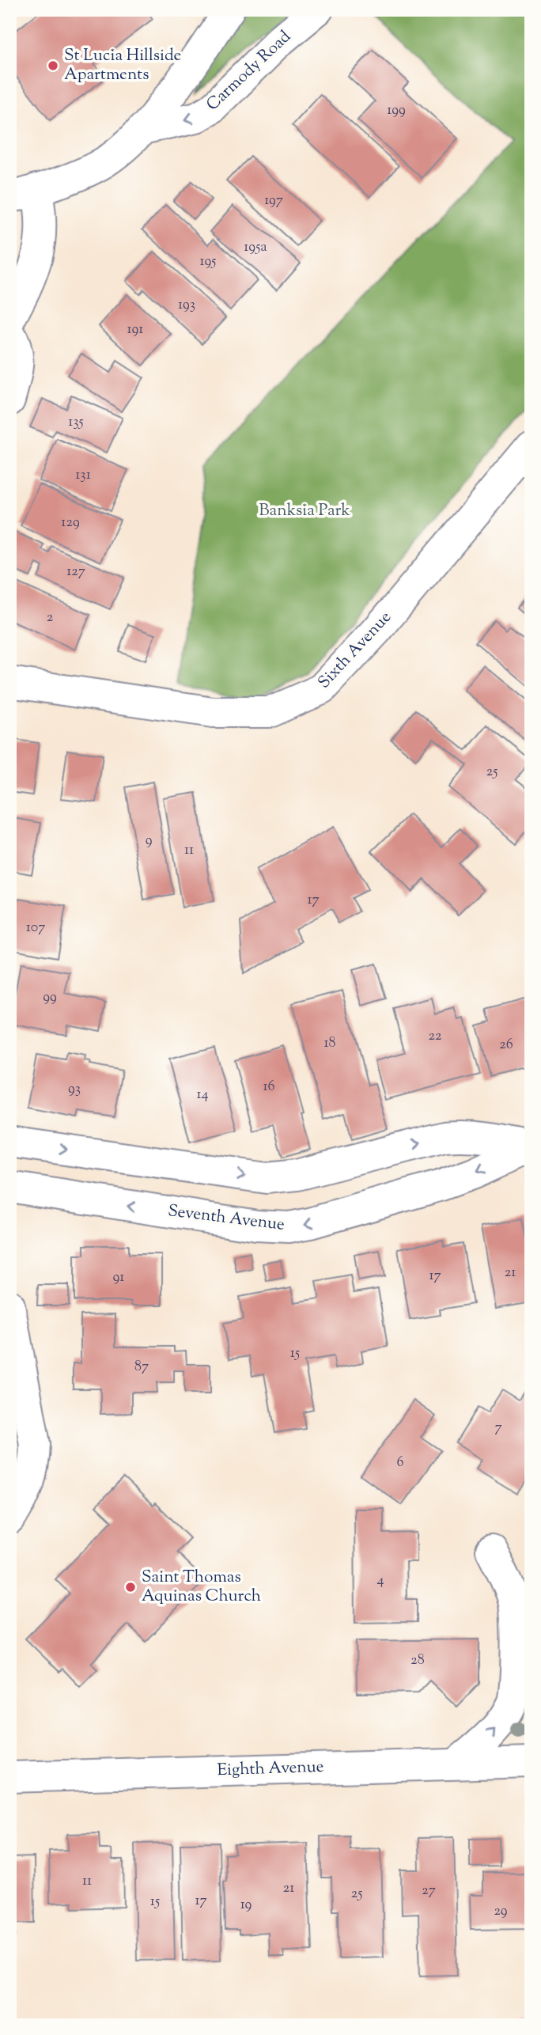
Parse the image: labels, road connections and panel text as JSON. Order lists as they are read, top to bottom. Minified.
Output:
{"streets":{"street":["Carmody Road","Sixth Avenue","Seventh Avenue","Eighth Avenue"]},"parks":["Banksia Park"],"places":["St Lucia Hillside Apartments","Saint Thomas Aquinas Church"],"house_numbers":["199","197","195a","195","193","191","135","131","129","127","2","25","9","11","17","107","99","22","18","26","16","93","14","21","17","91","15","87","7","6","4","28","11","21","27","25","17","15","19","29"]}
